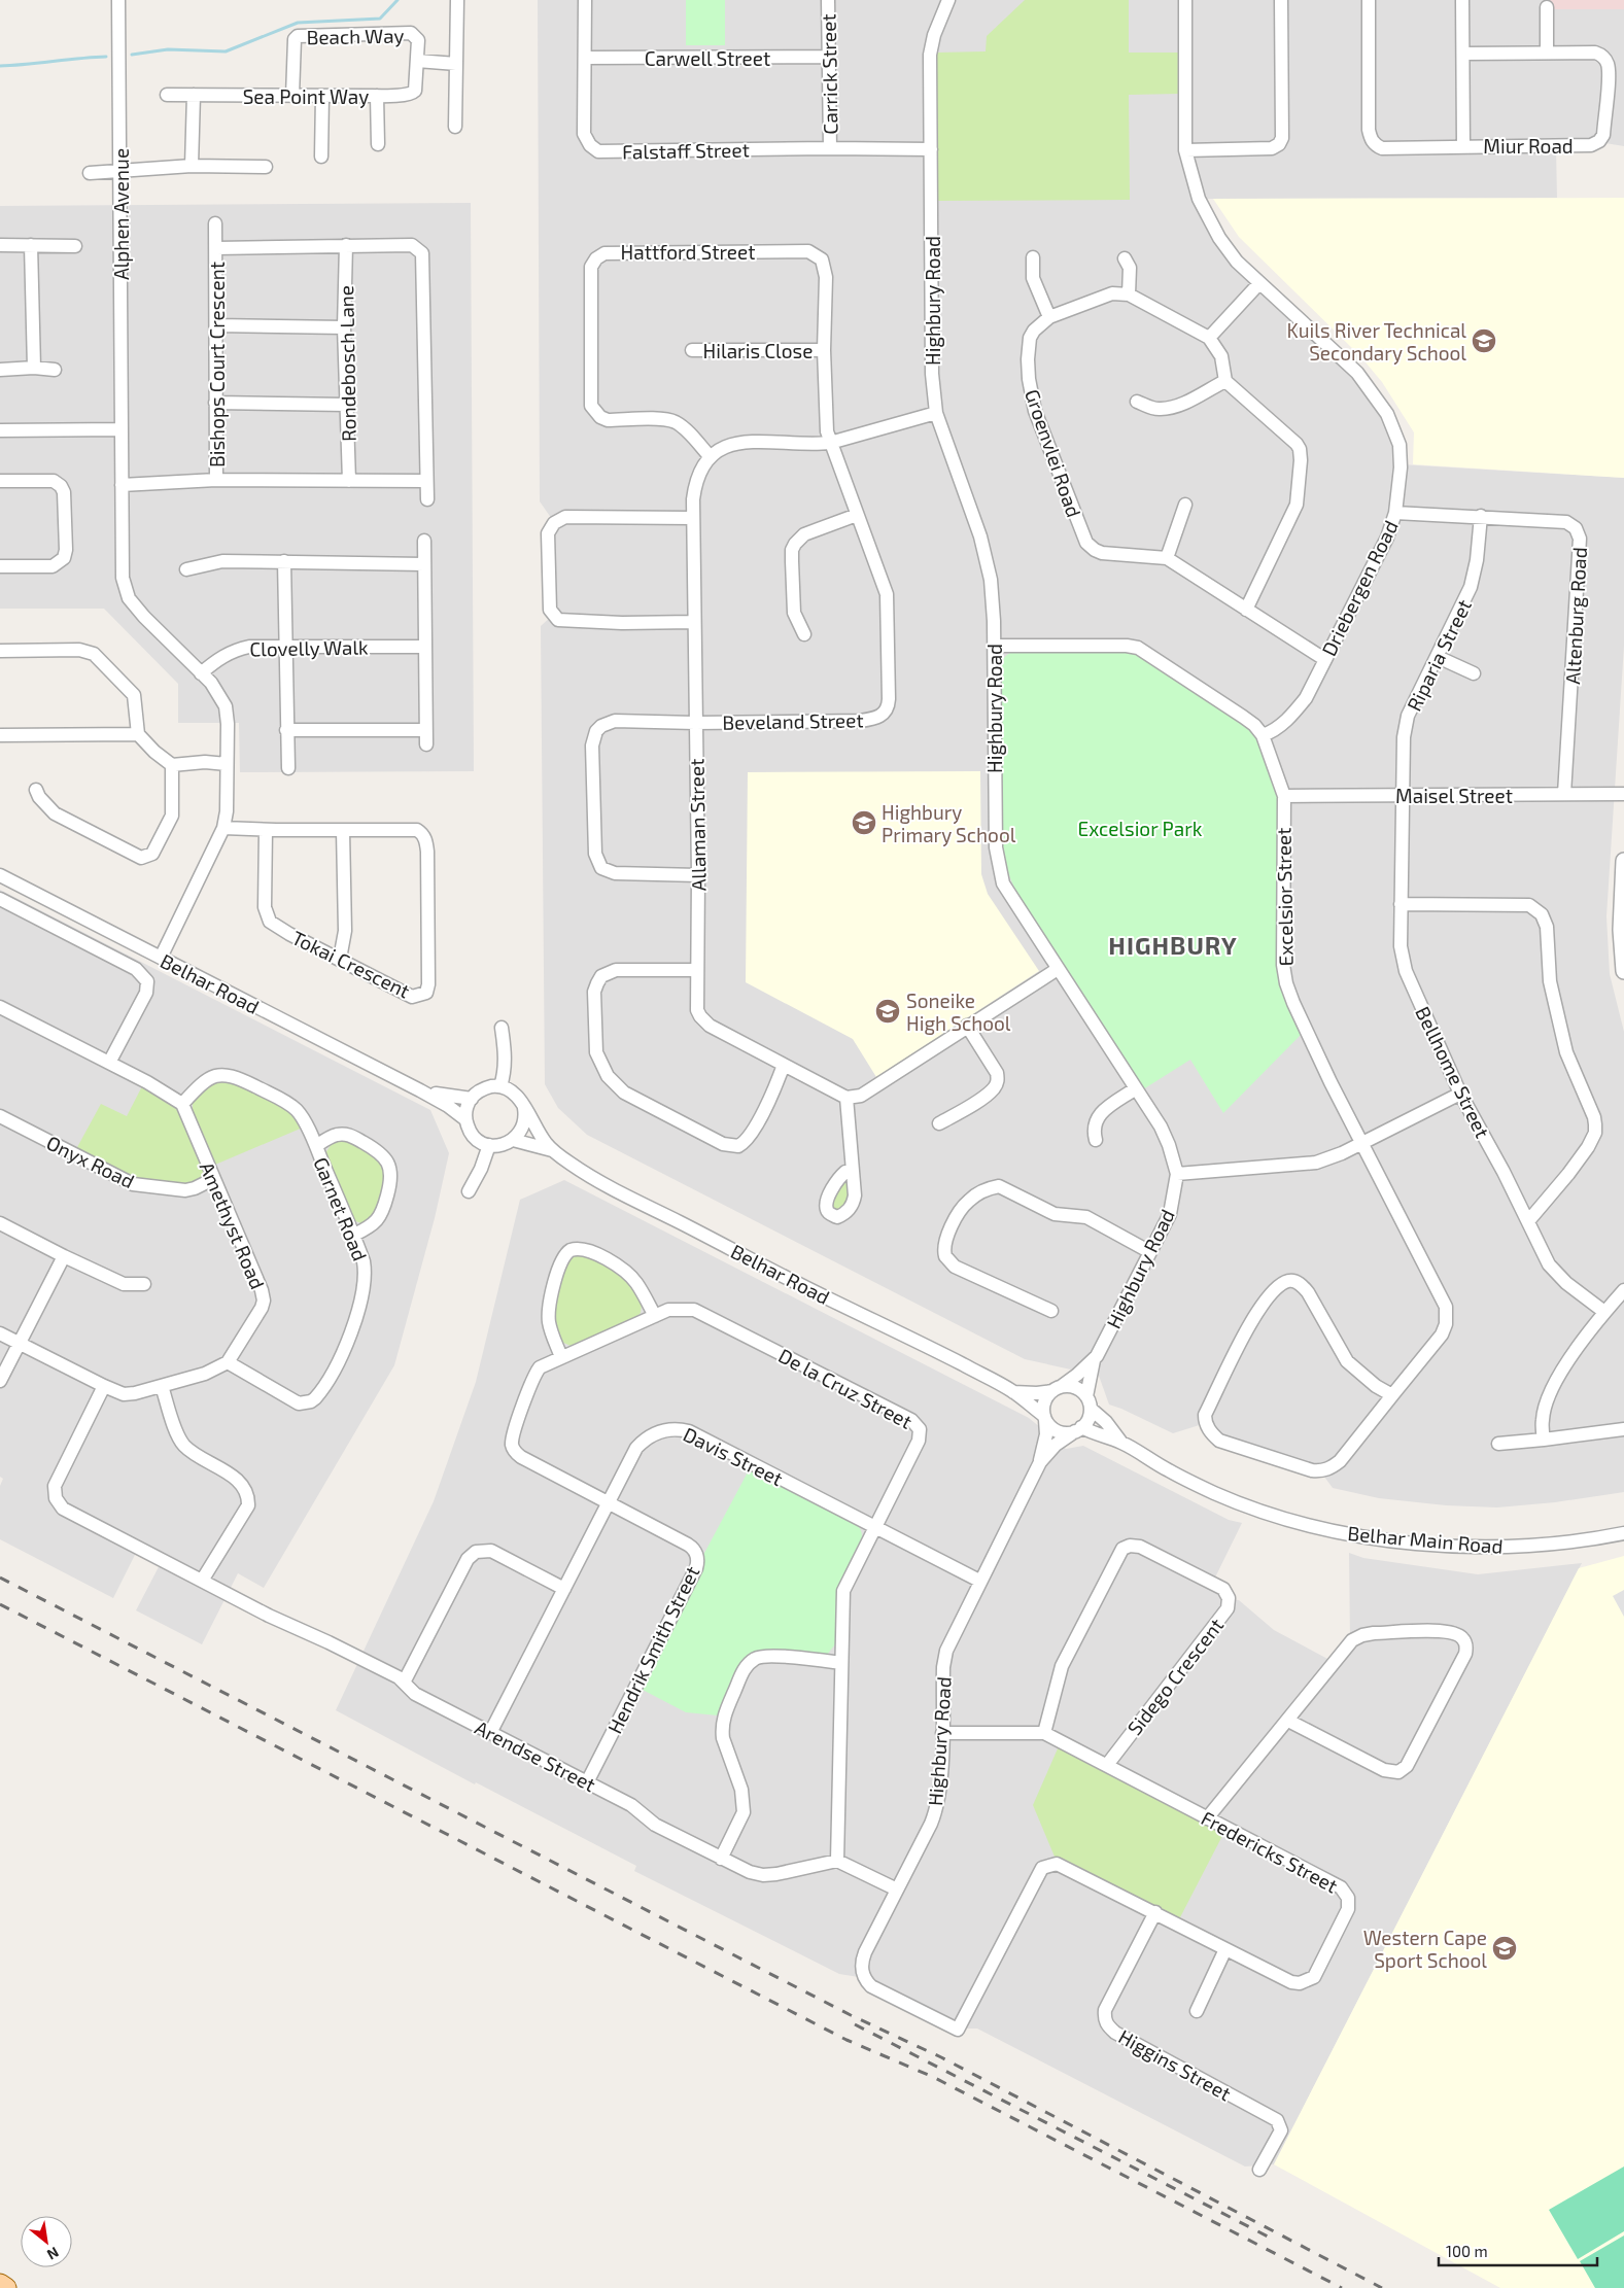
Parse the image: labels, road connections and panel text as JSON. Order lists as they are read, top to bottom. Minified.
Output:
{"streets":{"street":["Beach Way","Carwell Street","Carrick Street","Sea Point Way","Miur Road","Falstaff Street","Alphen Avenue","Hattford Street","Highbury Road","Hilaris Close","Rondebosch Lane","Bishops Court Crescent","Groenvlei Road","Driebergen Road","Altenburg Road","Clovelly Walk","Riparia Street","Beveland Street","Maisel Street","Allaman Street","Excelsior Street","Tokai Crescent","Belhar Road","Bellhome Street","Onyx Road","Garnet Road","Amethyst Road","De la Cruz Street","Davis Street","Belhar Main Road","Hendrik Smith Street","Sidego Crescent","Arendse Street","Fredericks Street","Higgins Street"]},"crossings":[["Beach Way","Sea Point Way"],["Carwell Street","Carrick Street"],["Carwell Street","Falstaff Street"],["Carrick Street","Falstaff Street"],["Falstaff Street","Highbury Road"],["Alphen Avenue","Bishops Court Crescent"],["Alphen Avenue","Clovelly Walk"],["Alphen Avenue","Tokai Crescent"],["Hattford Street","Hilaris Close"],["Hattford Street","Beveland Street"],["Hattford Street","Allaman Street"],["Highbury Road","Excelsior Street"],["Highbury Road","Belhar Road"],["Highbury Road","Davis Street"],["Highbury Road","Fredericks Street"],["Highbury Road","Higgins Street"],["Rondebosch Lane","Bishops Court Crescent"],["Groenvlei Road","Driebergen Road"],["Driebergen Road","Altenburg Road"],["Driebergen Road","Excelsior Street"],["Altenburg Road","Riparia Street"],["Altenburg Road","Maisel Street"],["Riparia Street","Maisel Street"],["Riparia Street","Bellhome Street"],["Beveland Street","Allaman Street"],["Maisel Street","Excelsior Street"],["Maisel Street","Bellhome Street"],["Onyx Road","Amethyst Road"],["Garnet Road","Amethyst Road"],["De la Cruz Street","Davis Street"],["De la Cruz Street","Hendrik Smith Street"],["De la Cruz Street","Arendse Street"],["Davis Street","Hendrik Smith Street"],["Davis Street","Arendse Street"],["Hendrik Smith Street","Arendse Street"],["Sidego Crescent","Fredericks Street"],["Fredericks Street","Higgins Street"]],"districts":["HIGHBURY"],"parks":["Excelsior Park"],"places":{"school or university":["Kuils River Technical Secondary School","Highbury Primary School","Soneike High School","Western Cape Sport School"]},"scale_bar":"100 m","north":"bottom right"}
